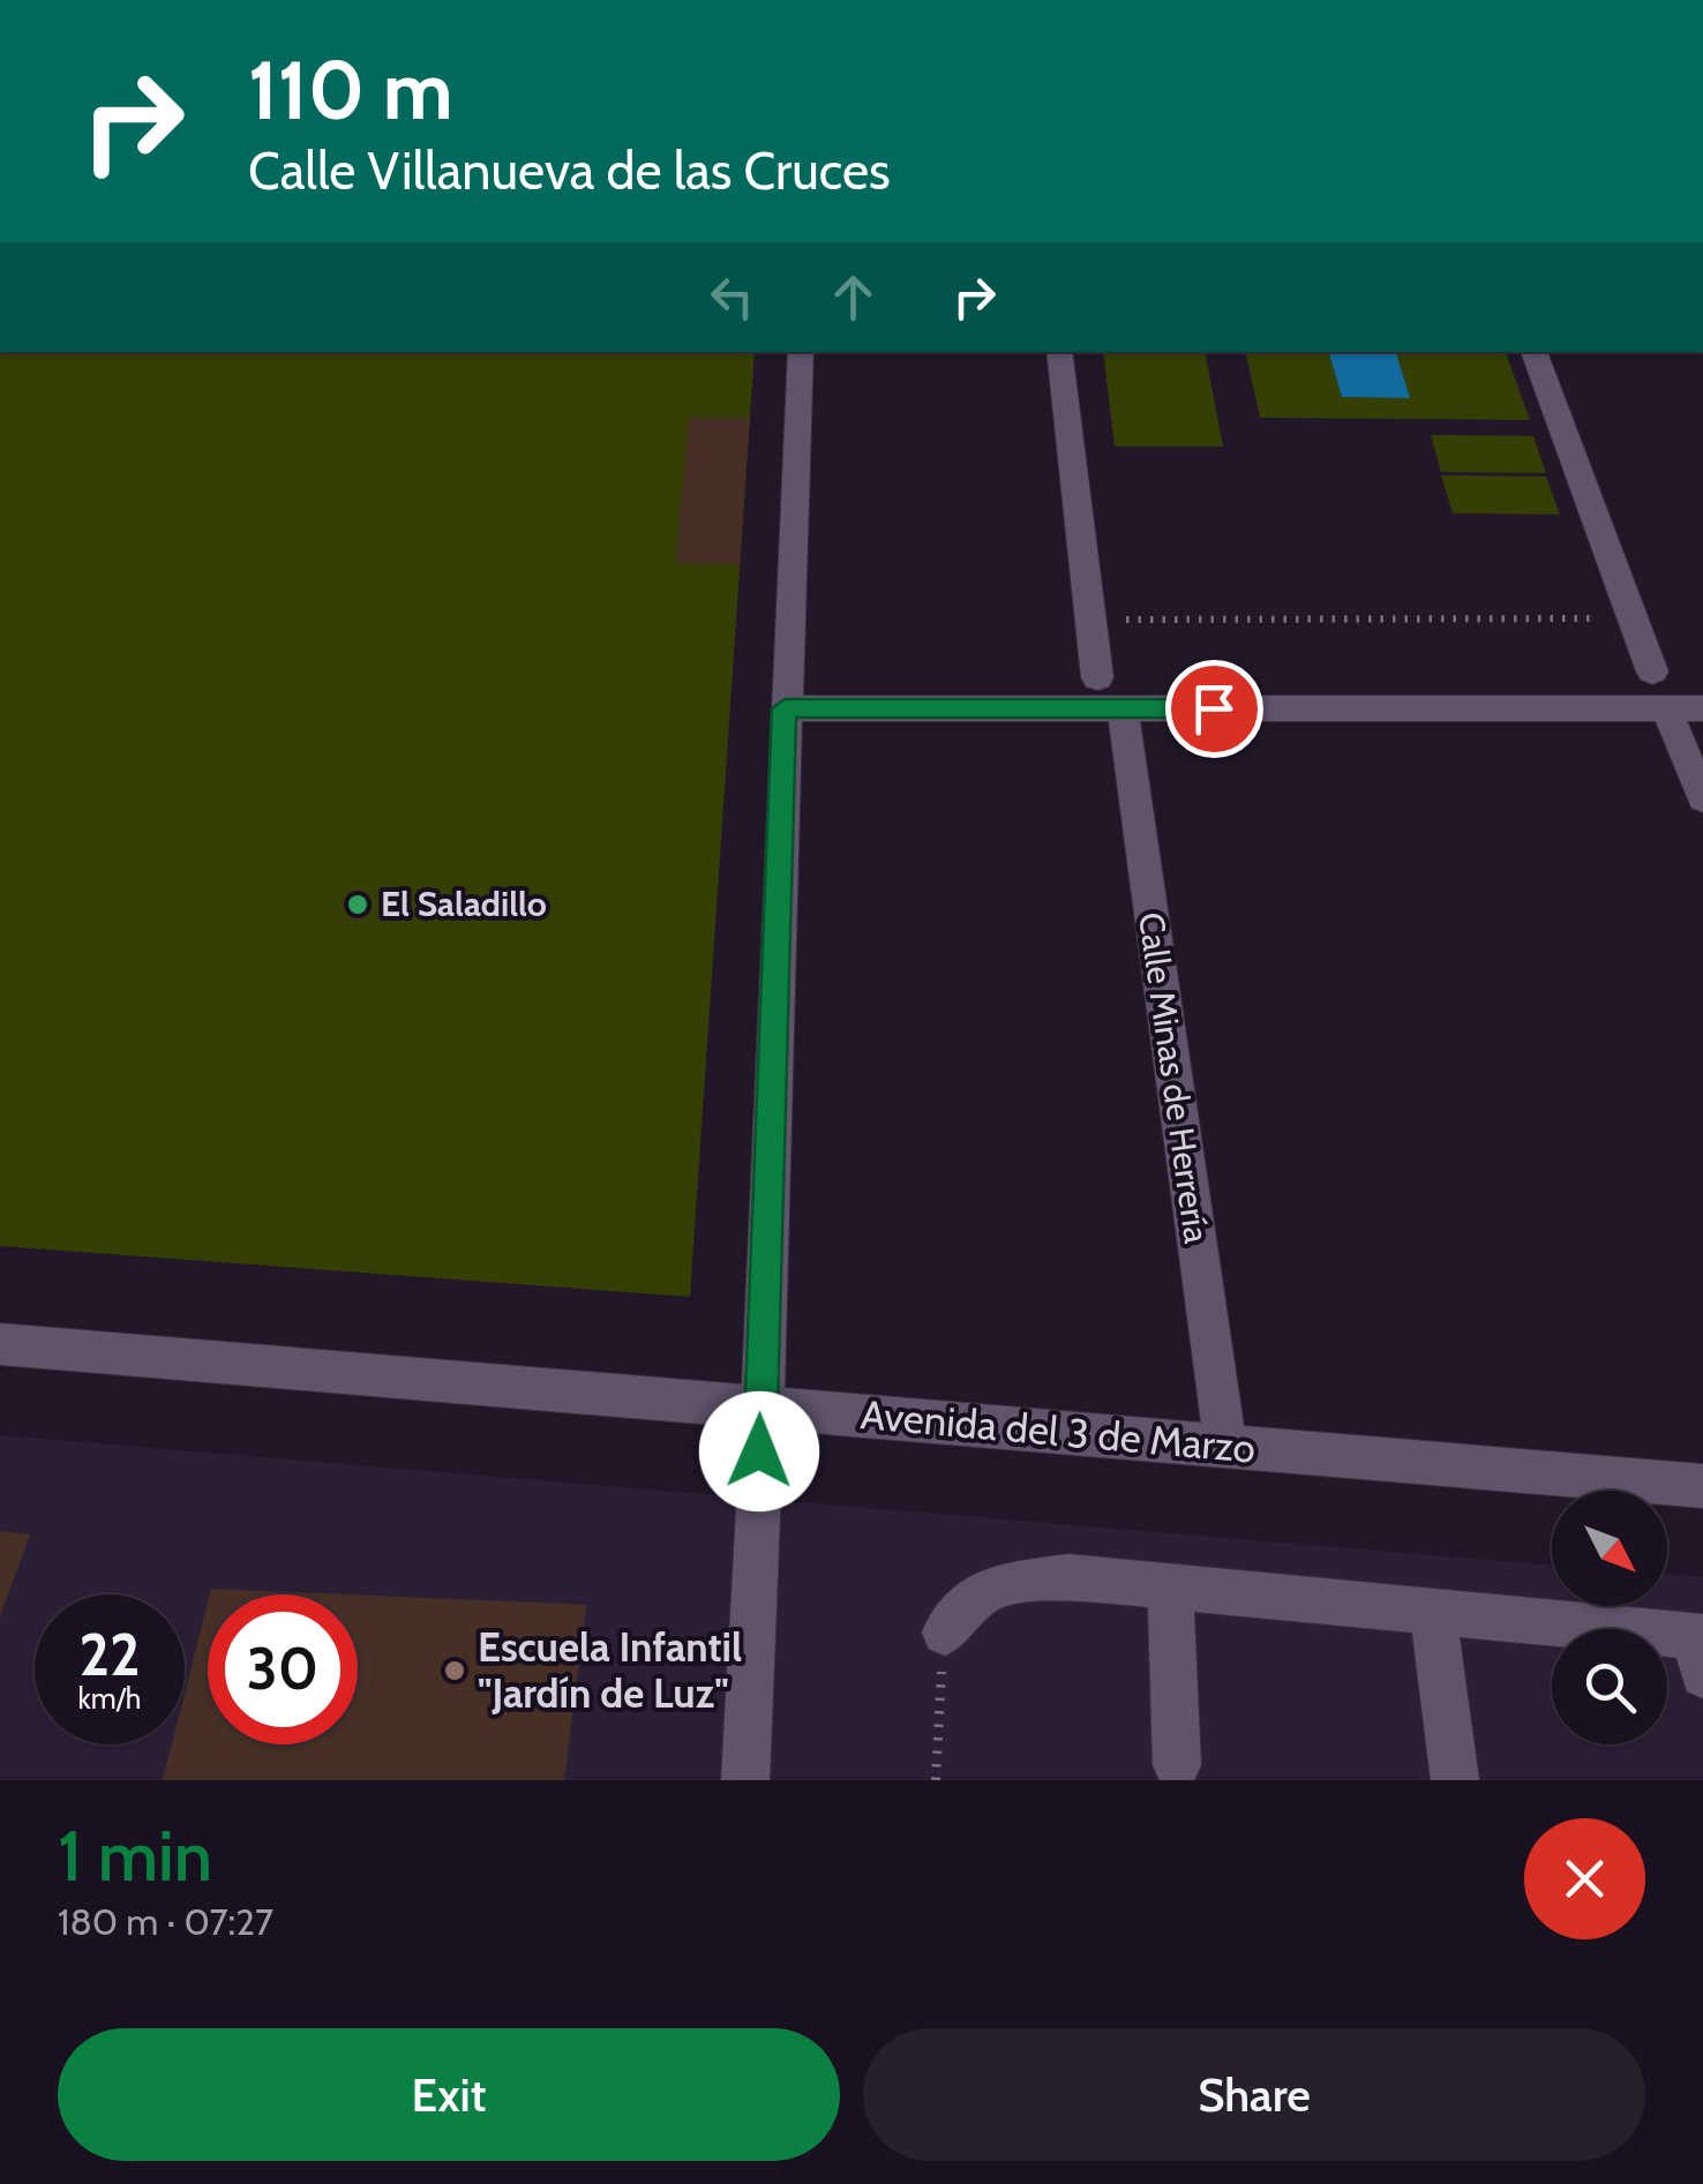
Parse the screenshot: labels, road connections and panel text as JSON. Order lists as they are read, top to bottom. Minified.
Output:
{"streets":{"street":["Calle Minas de Herrería","Avenida del 3 de Marzo"]},"crossings":[["Calle Minas de Herrería","Avenida del 3 de Marzo"]],"places":["El Saladillo","Escuela Infantil \"Jardín de Luz\""],"north":"bottom right","page":{"turn":["110 m","Calle Villanueva de las Cruces"],"speed":"22 km/h","limit":"30","heading":["1 min","180 m · 07:27"],"buttons":["Exit","Share"]}}
